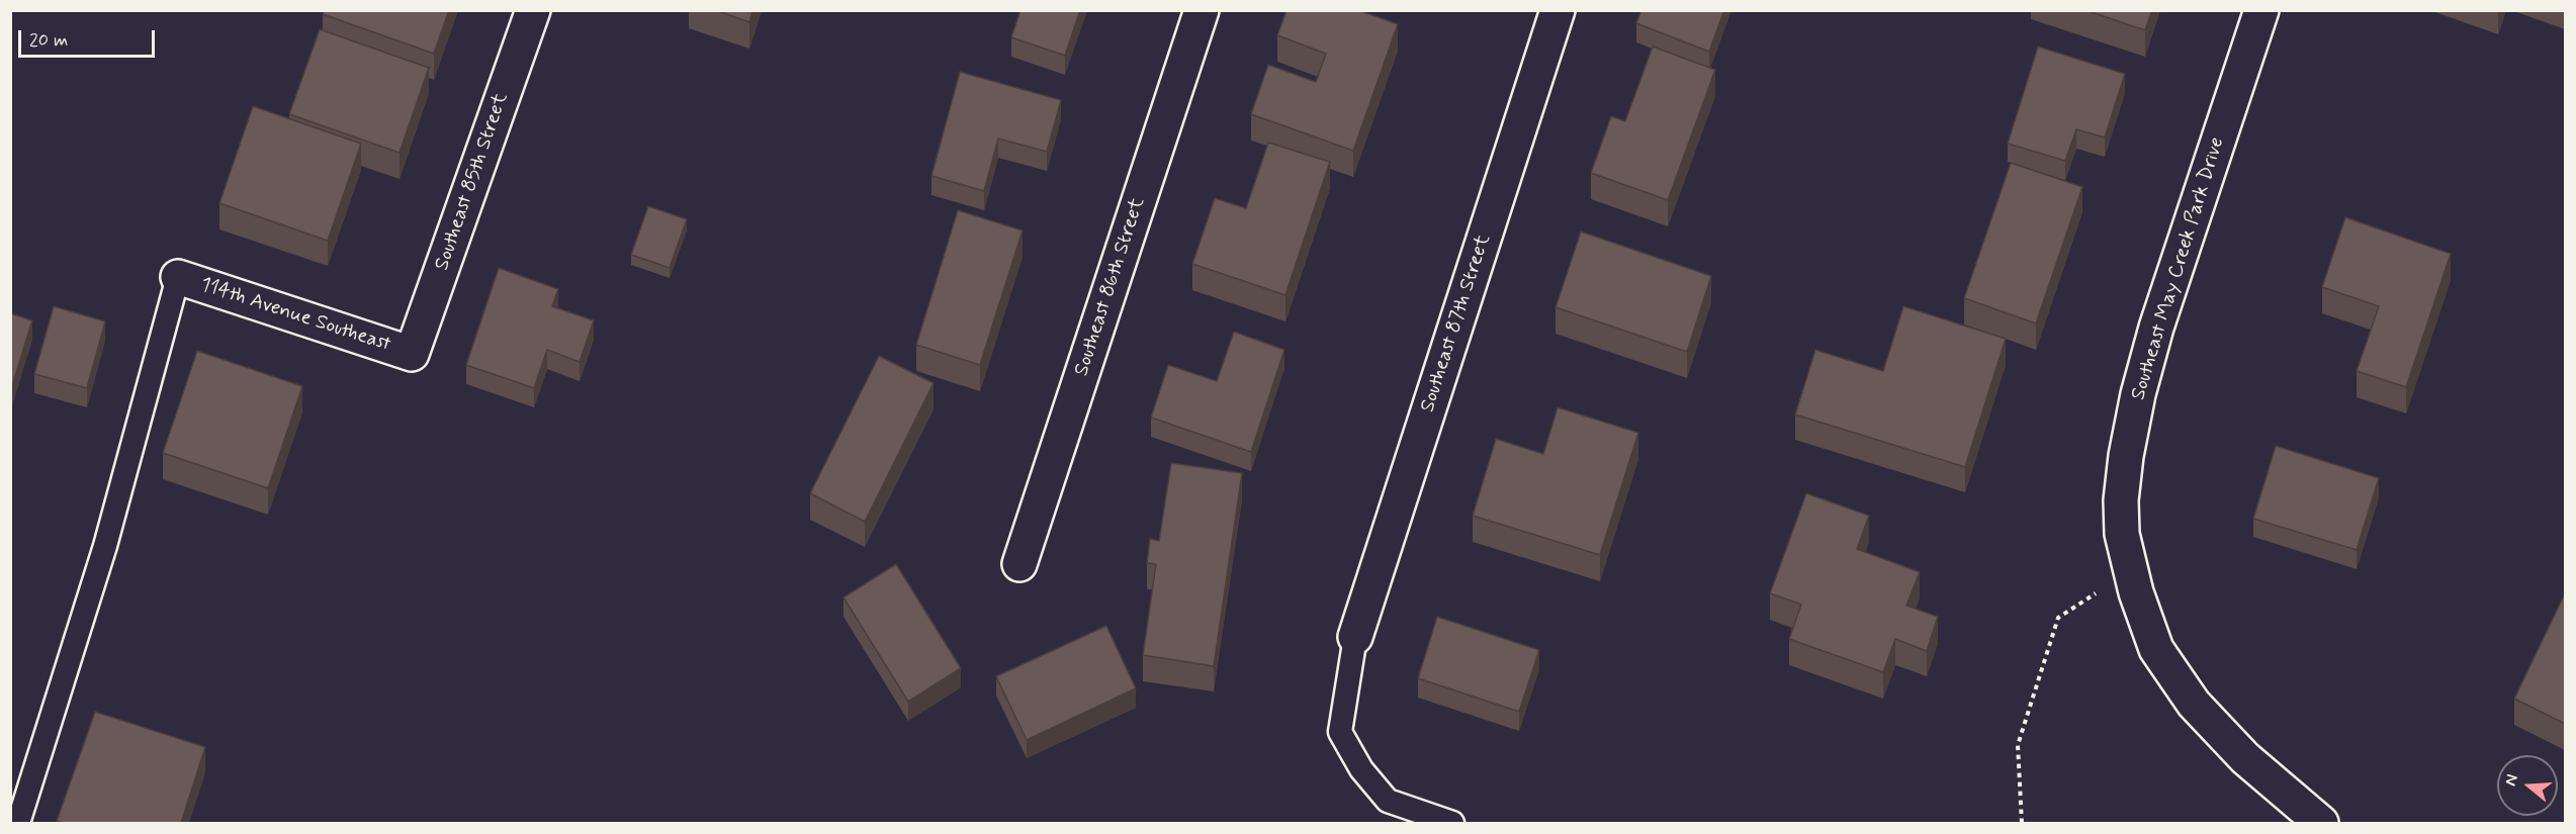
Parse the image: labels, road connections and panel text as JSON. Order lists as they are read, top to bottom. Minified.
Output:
{"streets":{"street":["Southeast 85th Street","Southeast May Creek Park Drive","Southeast 86th Street","114th Avenue Southeast","Southeast 87th Street"]},"crossings":[["Southeast 85th Street","114th Avenue Southeast"]],"scale_bar":"20 m","north":"left"}
